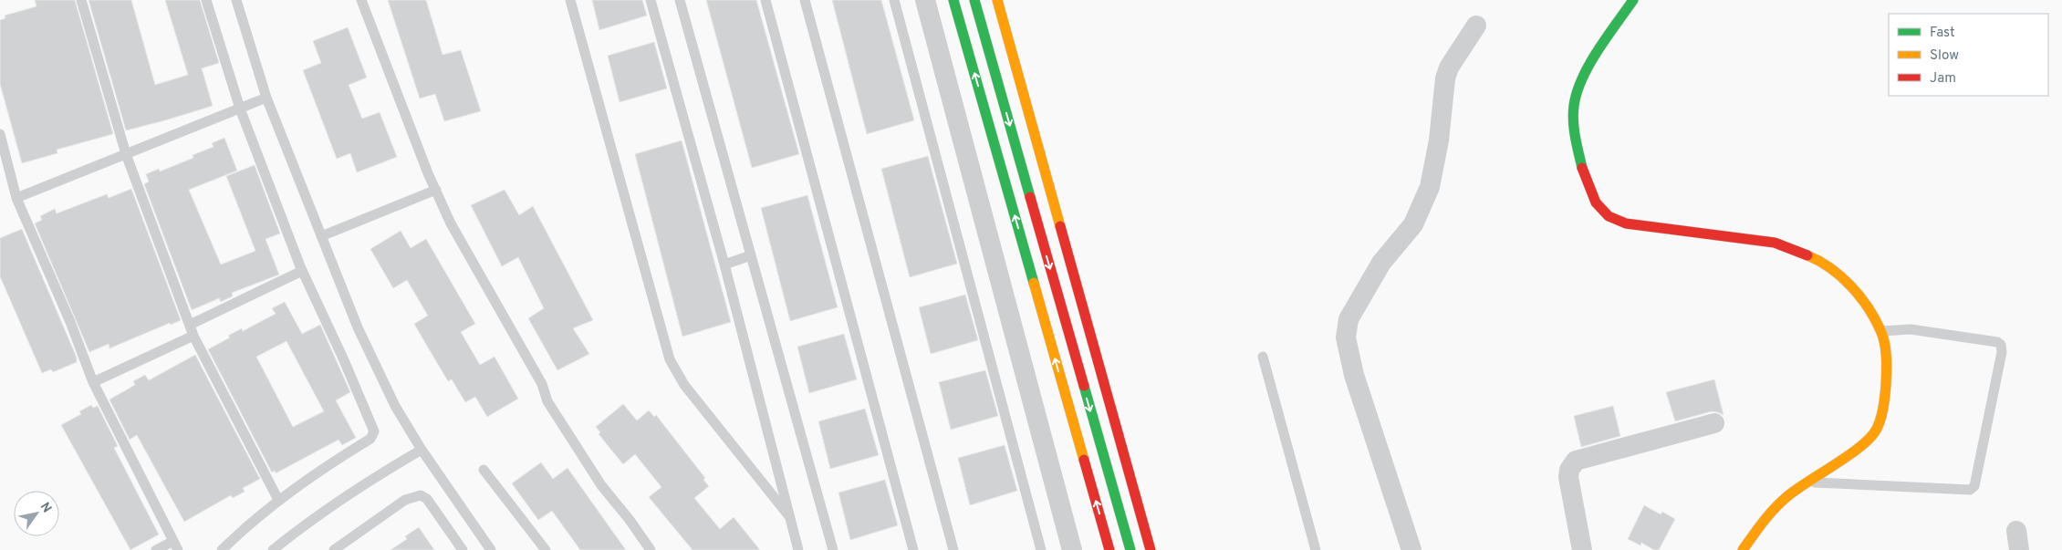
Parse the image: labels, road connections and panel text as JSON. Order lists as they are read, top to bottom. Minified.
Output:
{"legend":["Fast","Slow","Jam"],"north":"top right"}
